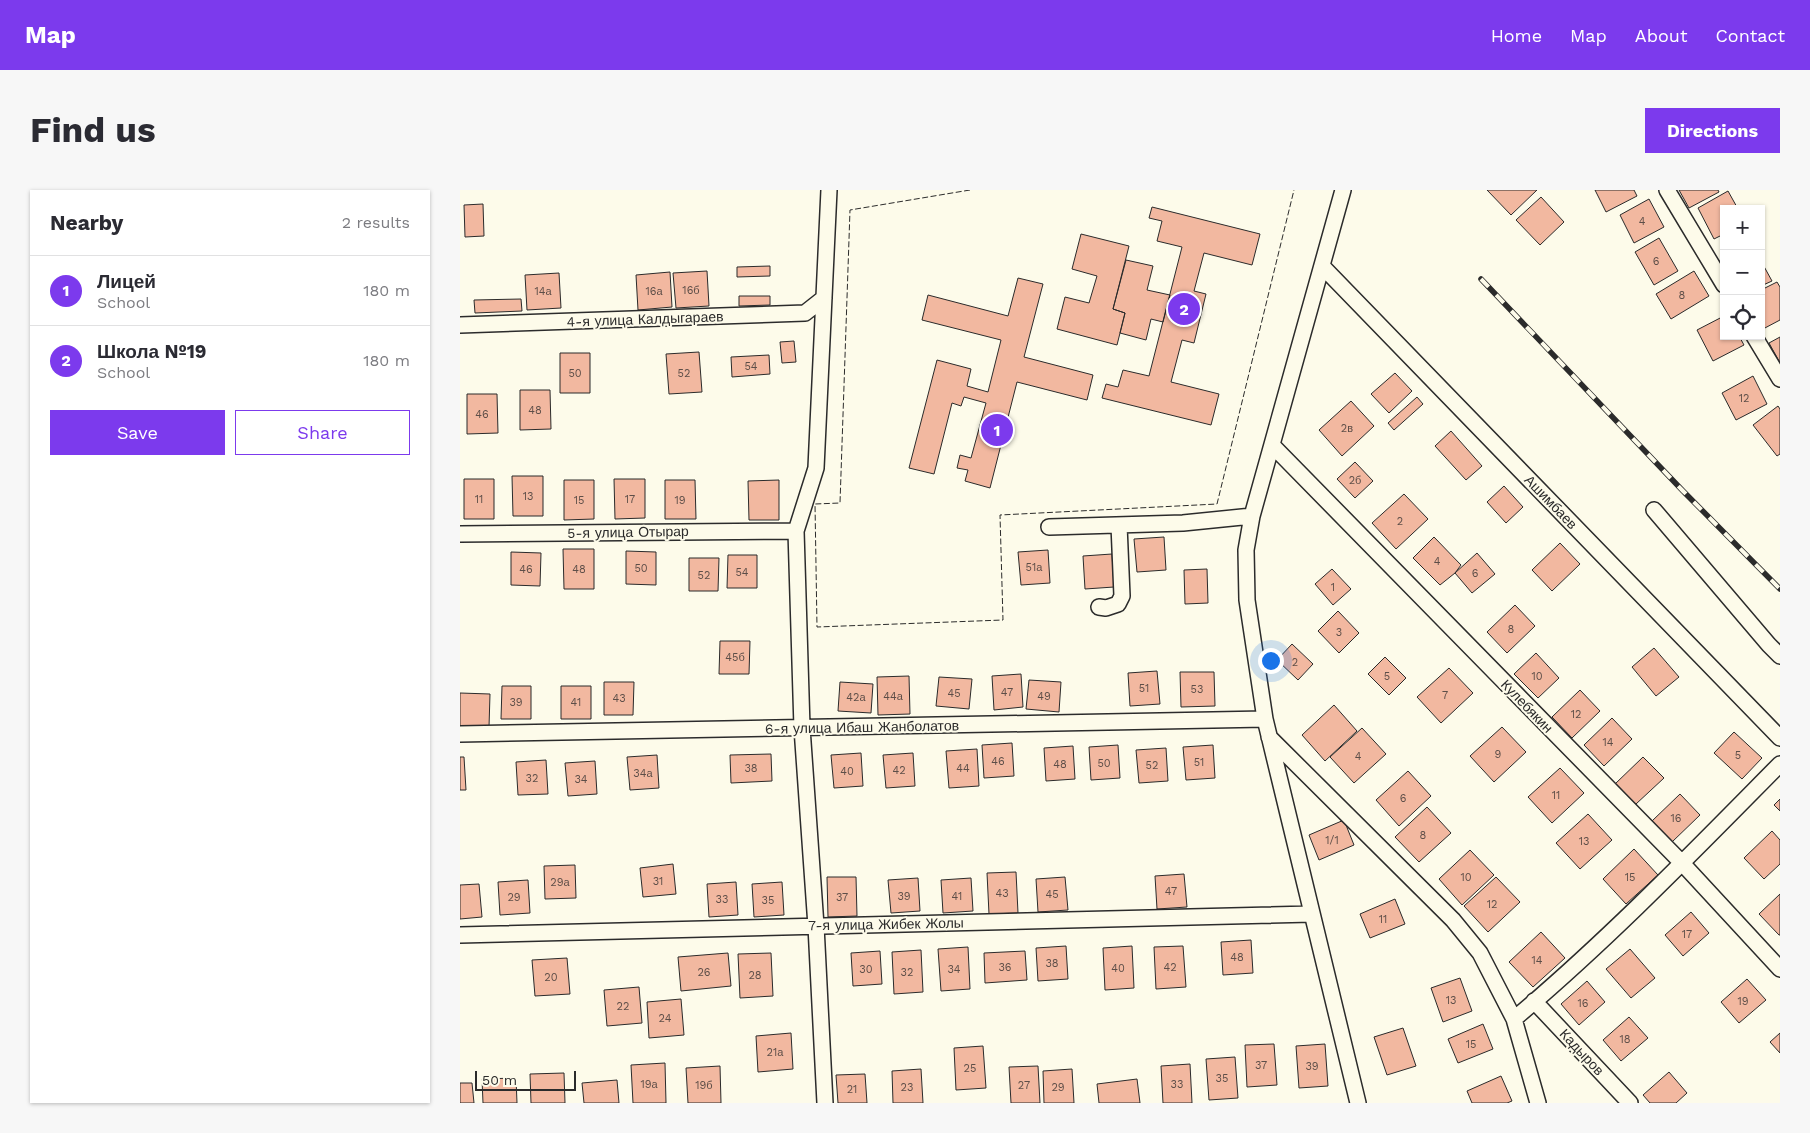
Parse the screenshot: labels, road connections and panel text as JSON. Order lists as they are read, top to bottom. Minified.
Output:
{"streets":{"street":["4-я улица Калдыгараев","Ашимбаев","5-я улица Отырар","Кулебякин","6-я улица Ибаш Жанболатов","7-я улица Жибек Жолы","Кадыров"]},"house_numbers":["4","6","16б","14а","16а","8","54","50","52","12","48","46","2в","2б","13","11","17","15","19","2","4","51а","50","46","48","54","6","52","1","8","3","45б","2","5","10","51","53","47","45","7","44а","49","42а","43","39","41","12","14","9","5","4","46","51","50","48","52","38","44","42","40","34а","32","34","11","6","16","8","1/1","13","10","15","31","29а","47","43","45","39","41","29","37","33","35","12","11","17","48","14","38","36","42","40","30","34","26","32","28","20","13","19","16","22","24","18","15","21а","37","39","25","35","19а","33","19б","27","23","29","21"],"scale_bar":"50 m","page":{"header":"Map","nav":["Home","Map","About","Contact"],"buttons":["Directions",["Save","Share"]],"title":"Find us","heading":["Nearby","2 results"],"map_buttons":["+","−"],"list":[{"mark":"1","name":"Лицей","note":"School","value":"180 m"},{"mark":"2","name":"Школа №19","note":"School","value":"180 m"}],"pins":["2","1"],"scale":"50 m"}}
